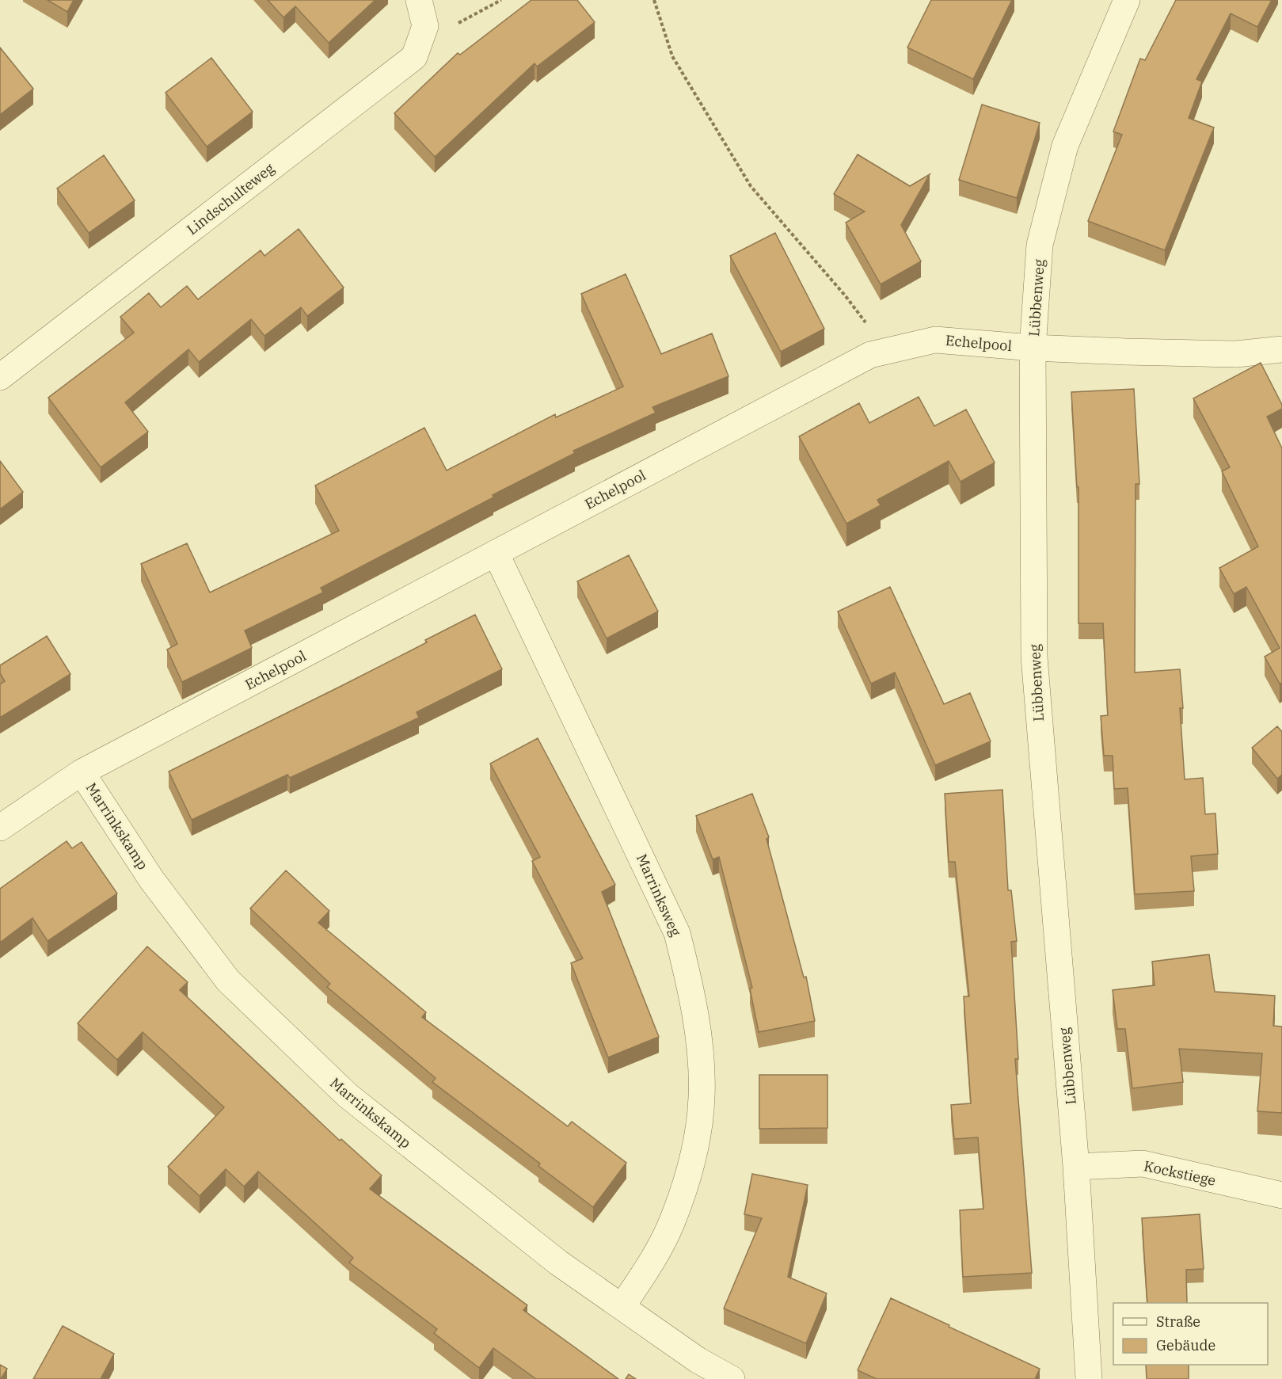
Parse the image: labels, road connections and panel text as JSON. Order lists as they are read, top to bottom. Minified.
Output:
{"streets":{"street":["Lindschulteweg","Lübbenweg","Echelpool","Marrinkskamp","Marrinksweg","Kockstiege"]},"crossings":[["Lübbenweg","Echelpool"],["Lübbenweg","Kockstiege"],["Echelpool","Marrinkskamp"],["Echelpool","Marrinksweg"],["Marrinkskamp","Marrinksweg"]],"legend":["Straße","Gebäude"]}
